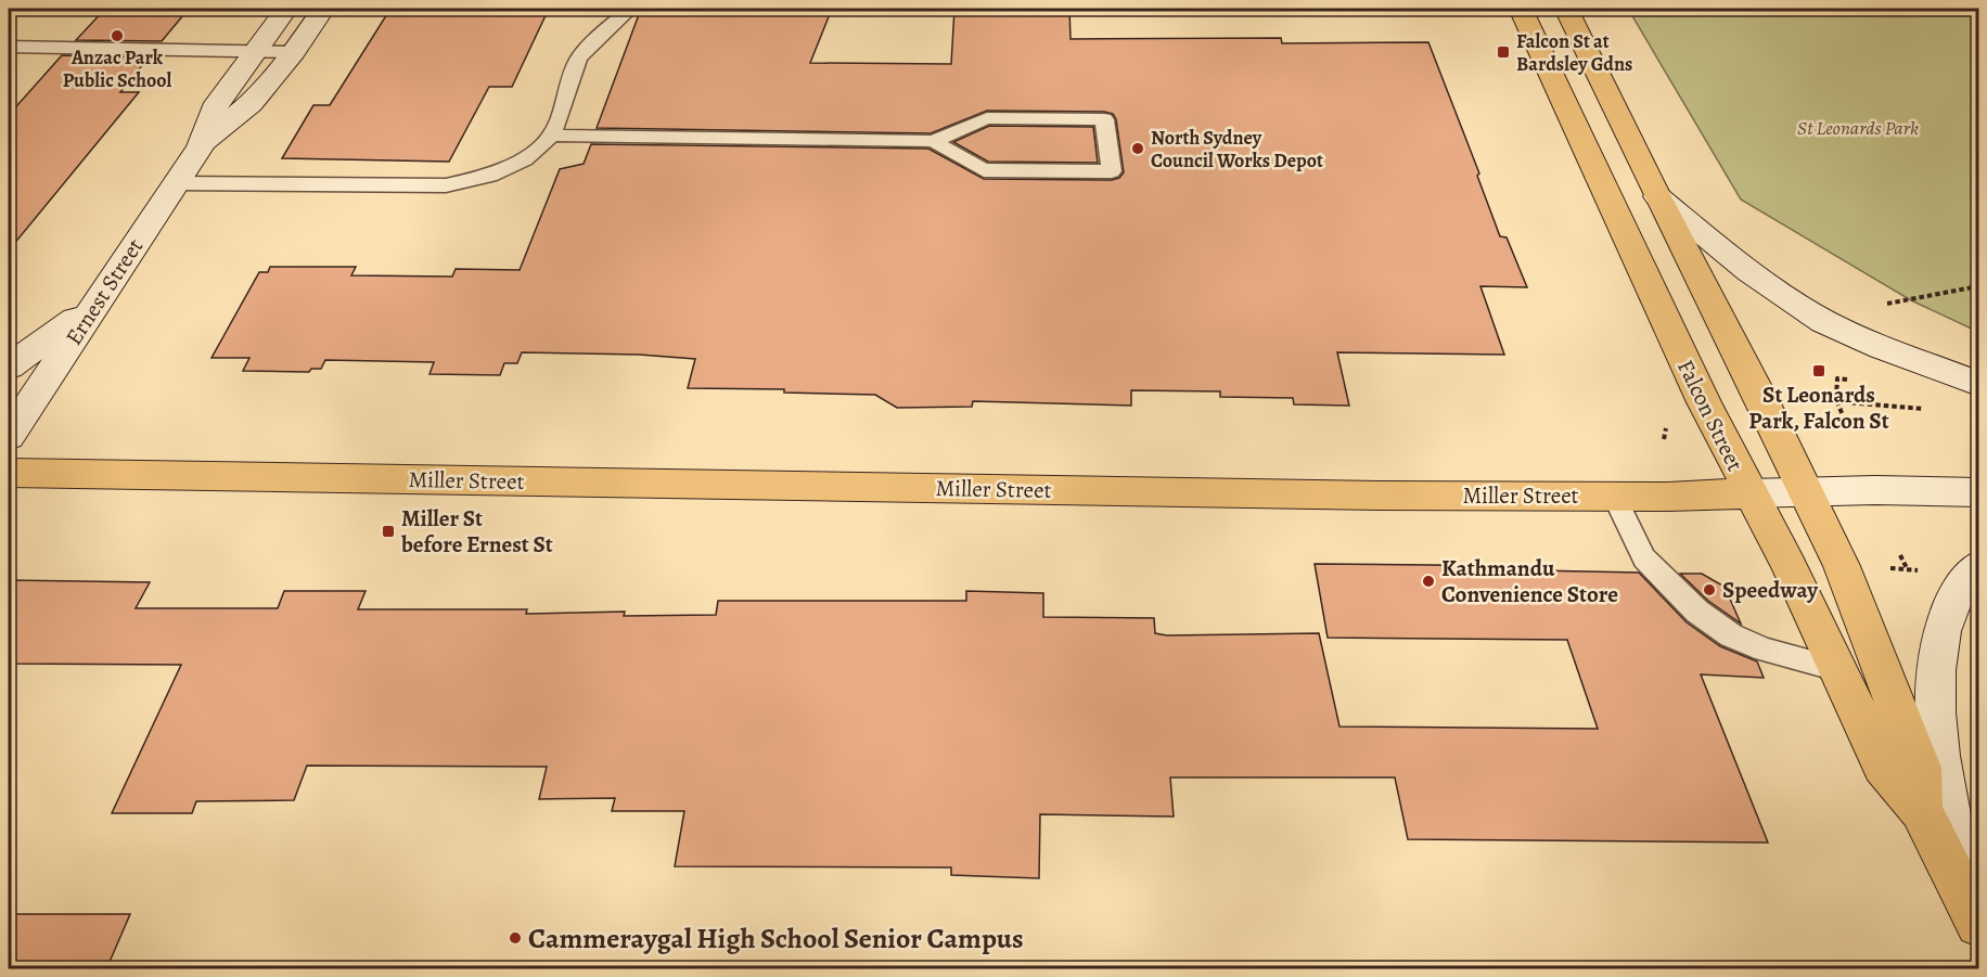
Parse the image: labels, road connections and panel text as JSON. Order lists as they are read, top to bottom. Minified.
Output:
{"streets":{"main road":["Ernest Street","Falcon Street","Miller Street"]},"crossings":[["Falcon Street","Miller Street"]],"parks":["St Leonards Park"],"places":{"other":["Anzac Park Public School","North Sydney Council Works Depot","Kathmandu Convenience Store","Speedway","Cammeraygal High School Senior Campus"],"transit":["Falcon St at Bardsley Gdns","St Leonards Park, Falcon St","Miller St before Ernest St"]}}
